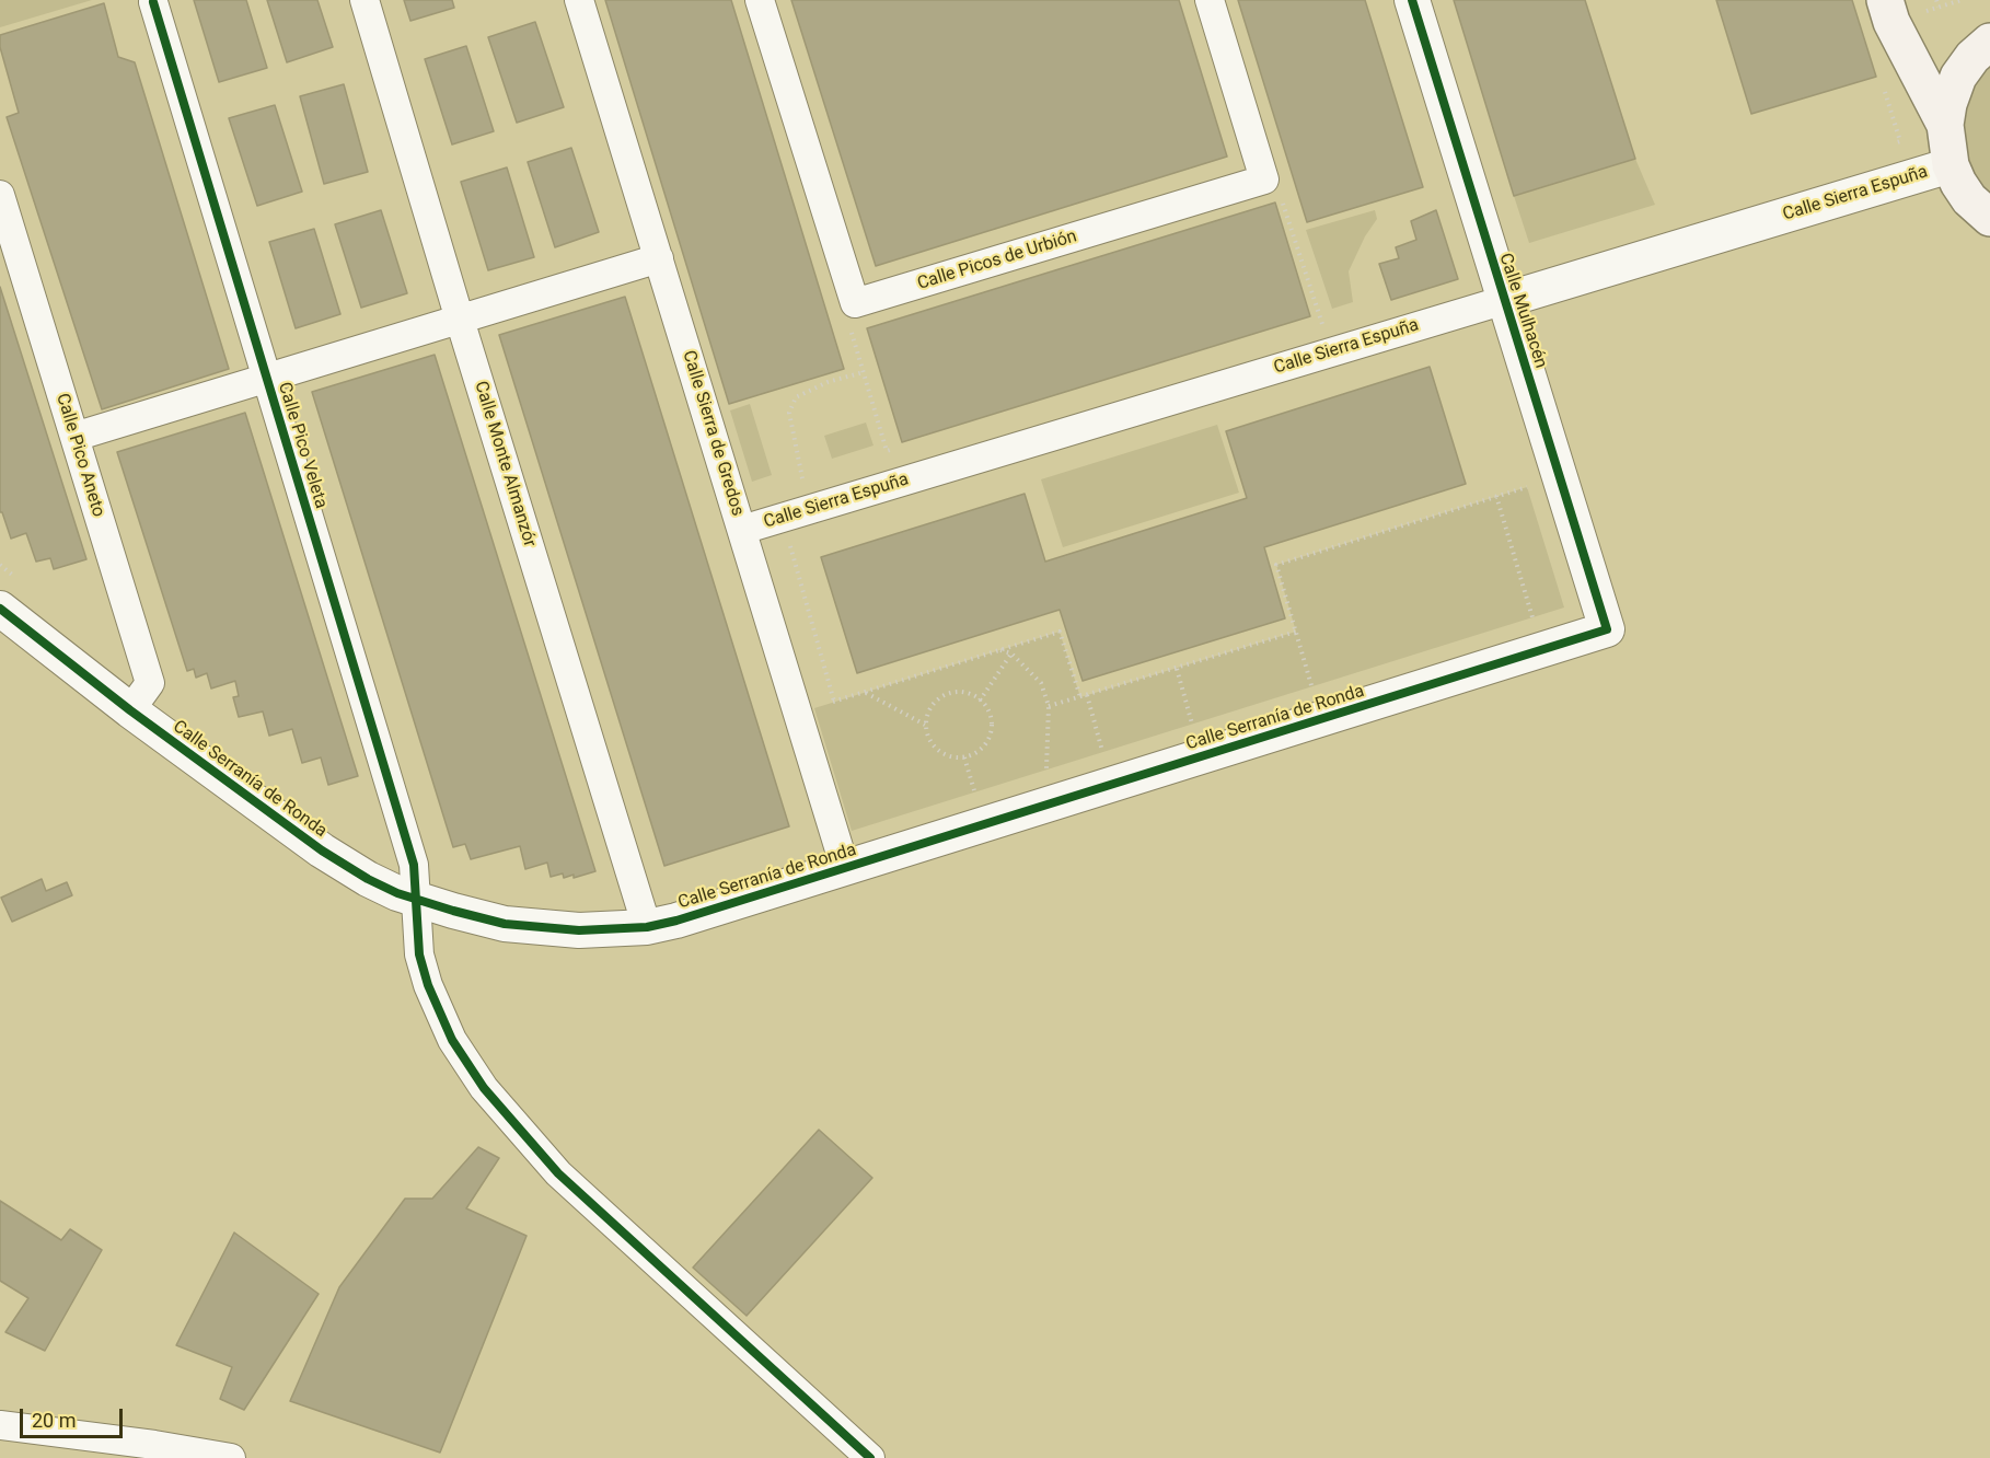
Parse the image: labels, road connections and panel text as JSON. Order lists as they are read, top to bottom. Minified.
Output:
{"streets":{"street":["Calle Sierra Espuña","Calle Picos de Urbión","Calle Mulhacén","Calle Sierra de Gredos","Calle Pico Veleta","Calle Pico Aneto","Calle Monte Almanzór","Calle Serranía de Ronda"]},"crossings":[["Calle Sierra Espuña","Calle Mulhacén"],["Calle Sierra Espuña","Calle Sierra de Gredos"],["Calle Mulhacén","Calle Serranía de Ronda"],["Calle Sierra de Gredos","Calle Serranía de Ronda"],["Calle Pico Veleta","Calle Serranía de Ronda"],["Calle Pico Aneto","Calle Serranía de Ronda"],["Calle Monte Almanzór","Calle Serranía de Ronda"]],"scale_bar":"20 m"}
